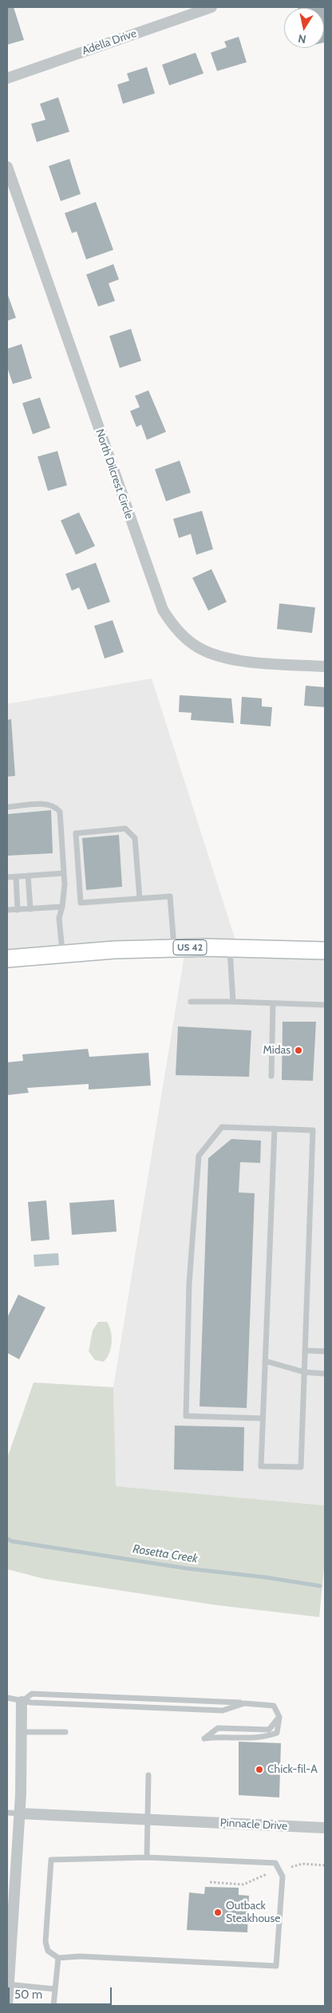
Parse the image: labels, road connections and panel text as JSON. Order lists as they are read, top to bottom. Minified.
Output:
{"streets":{"main road":["US 42"],"street":["Adella Drive","North Dilcrest Circle","Pinnacle Drive"]},"water":["Rosetta Creek"],"places":["Midas","Chick-fil-A","Outback Steakhouse"],"scale_bar":"50 m","north":"bottom"}
